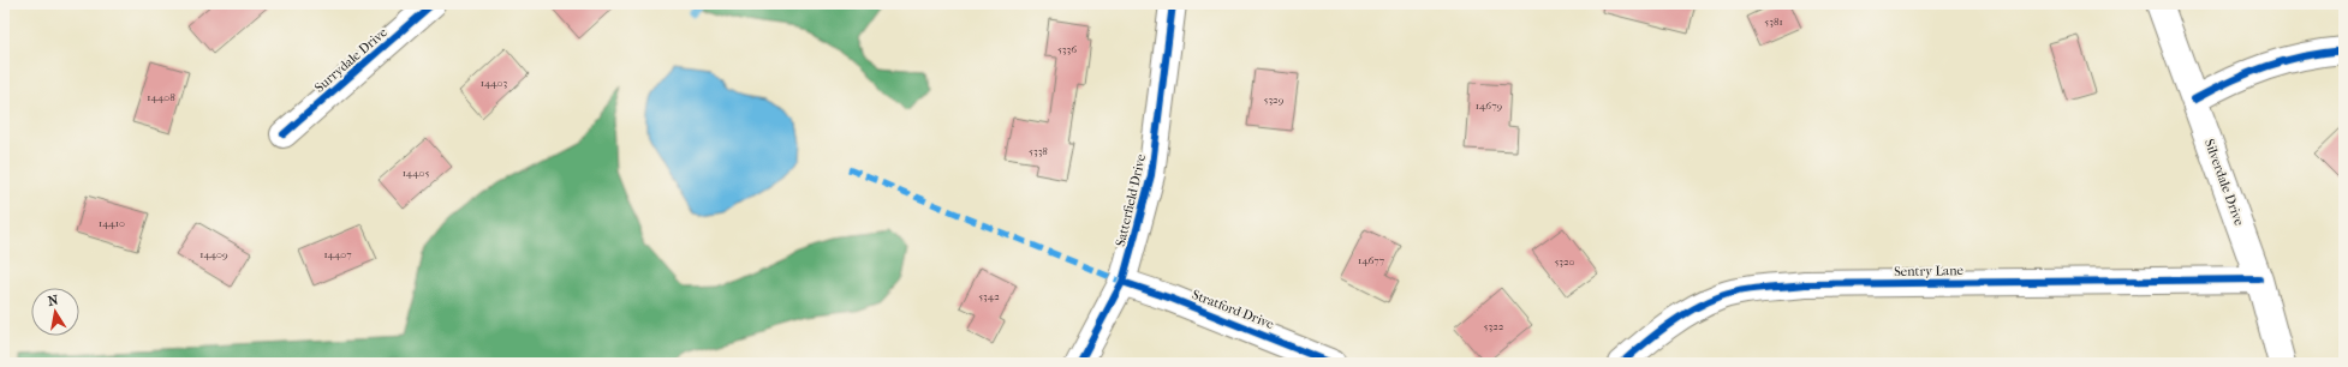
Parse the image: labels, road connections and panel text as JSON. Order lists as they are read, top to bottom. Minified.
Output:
{"streets":{"street":["Surrydale Drive","Silverdale Drive","Satterfield Drive","Sentry Lane","Stratford Drive"]},"crossings":[["Silverdale Drive","Sentry Lane"],["Satterfield Drive","Stratford Drive"]],"house_numbers":["5381","5336","14403","14408","5329","14679","5338","14405","14410","14409","14407","14677","5320","5342","5322"],"north":"top"}
